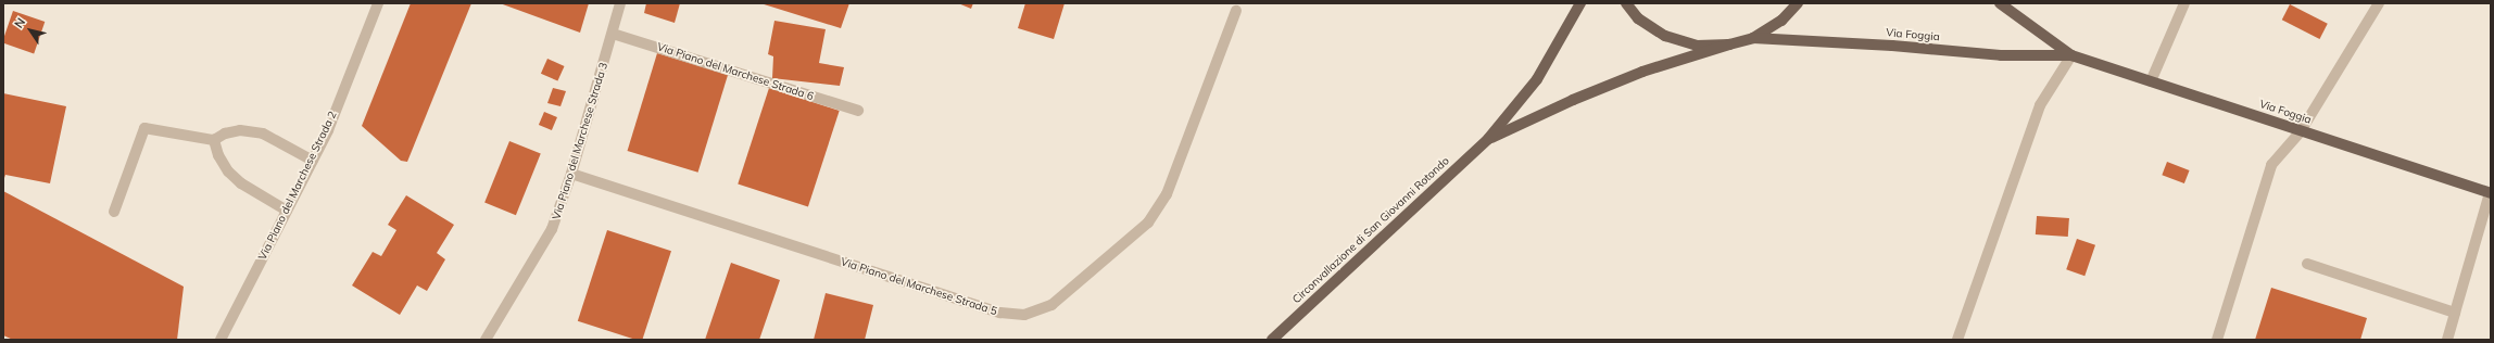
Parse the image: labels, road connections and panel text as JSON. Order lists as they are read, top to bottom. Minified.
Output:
{"streets":{"main road":["Via Foggia","Circonvallazione di San Giovanni Rotondo"],"street":["Via Piano del Marchese Strada 6","Via Piano del Marchese Strada 3","Via Piano del Marchese Strada 2","Via Piano del Marchese Strada 5"]},"crossings":[["Via Foggia","Circonvallazione di San Giovanni Rotondo"],["Via Piano del Marchese Strada 6","Via Piano del Marchese Strada 3"],["Via Piano del Marchese Strada 3","Via Piano del Marchese Strada 5"]],"north":"top left"}
